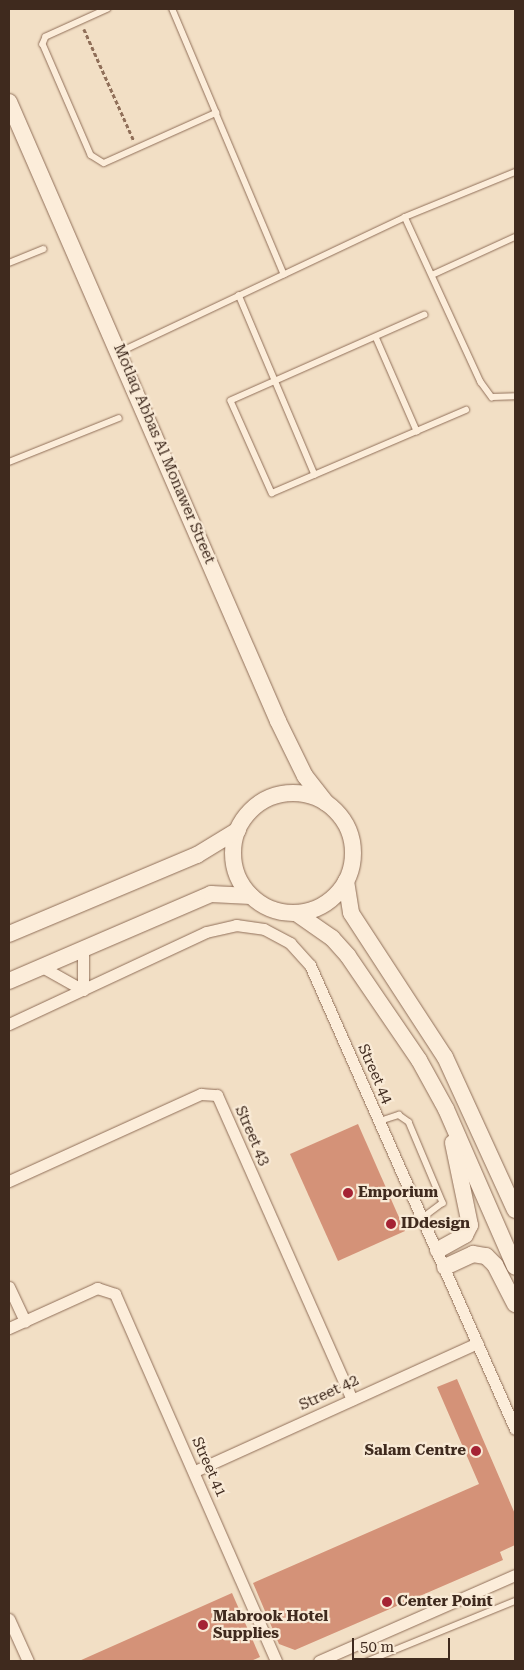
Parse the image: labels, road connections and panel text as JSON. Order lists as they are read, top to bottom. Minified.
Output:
{"streets":{"street":["Motlaq Abbas Al Monawer Street","Street 44","Street 43","Street 42","Street 41"]},"crossings":[["Street 44","Street 42"],["Street 43","Street 42"],["Street 42","Street 41"]],"places":["Emporium","IDdesign","Salam Centre","Center Point","Mabrook Hotel Supplies"],"scale_bar":"50 m"}
